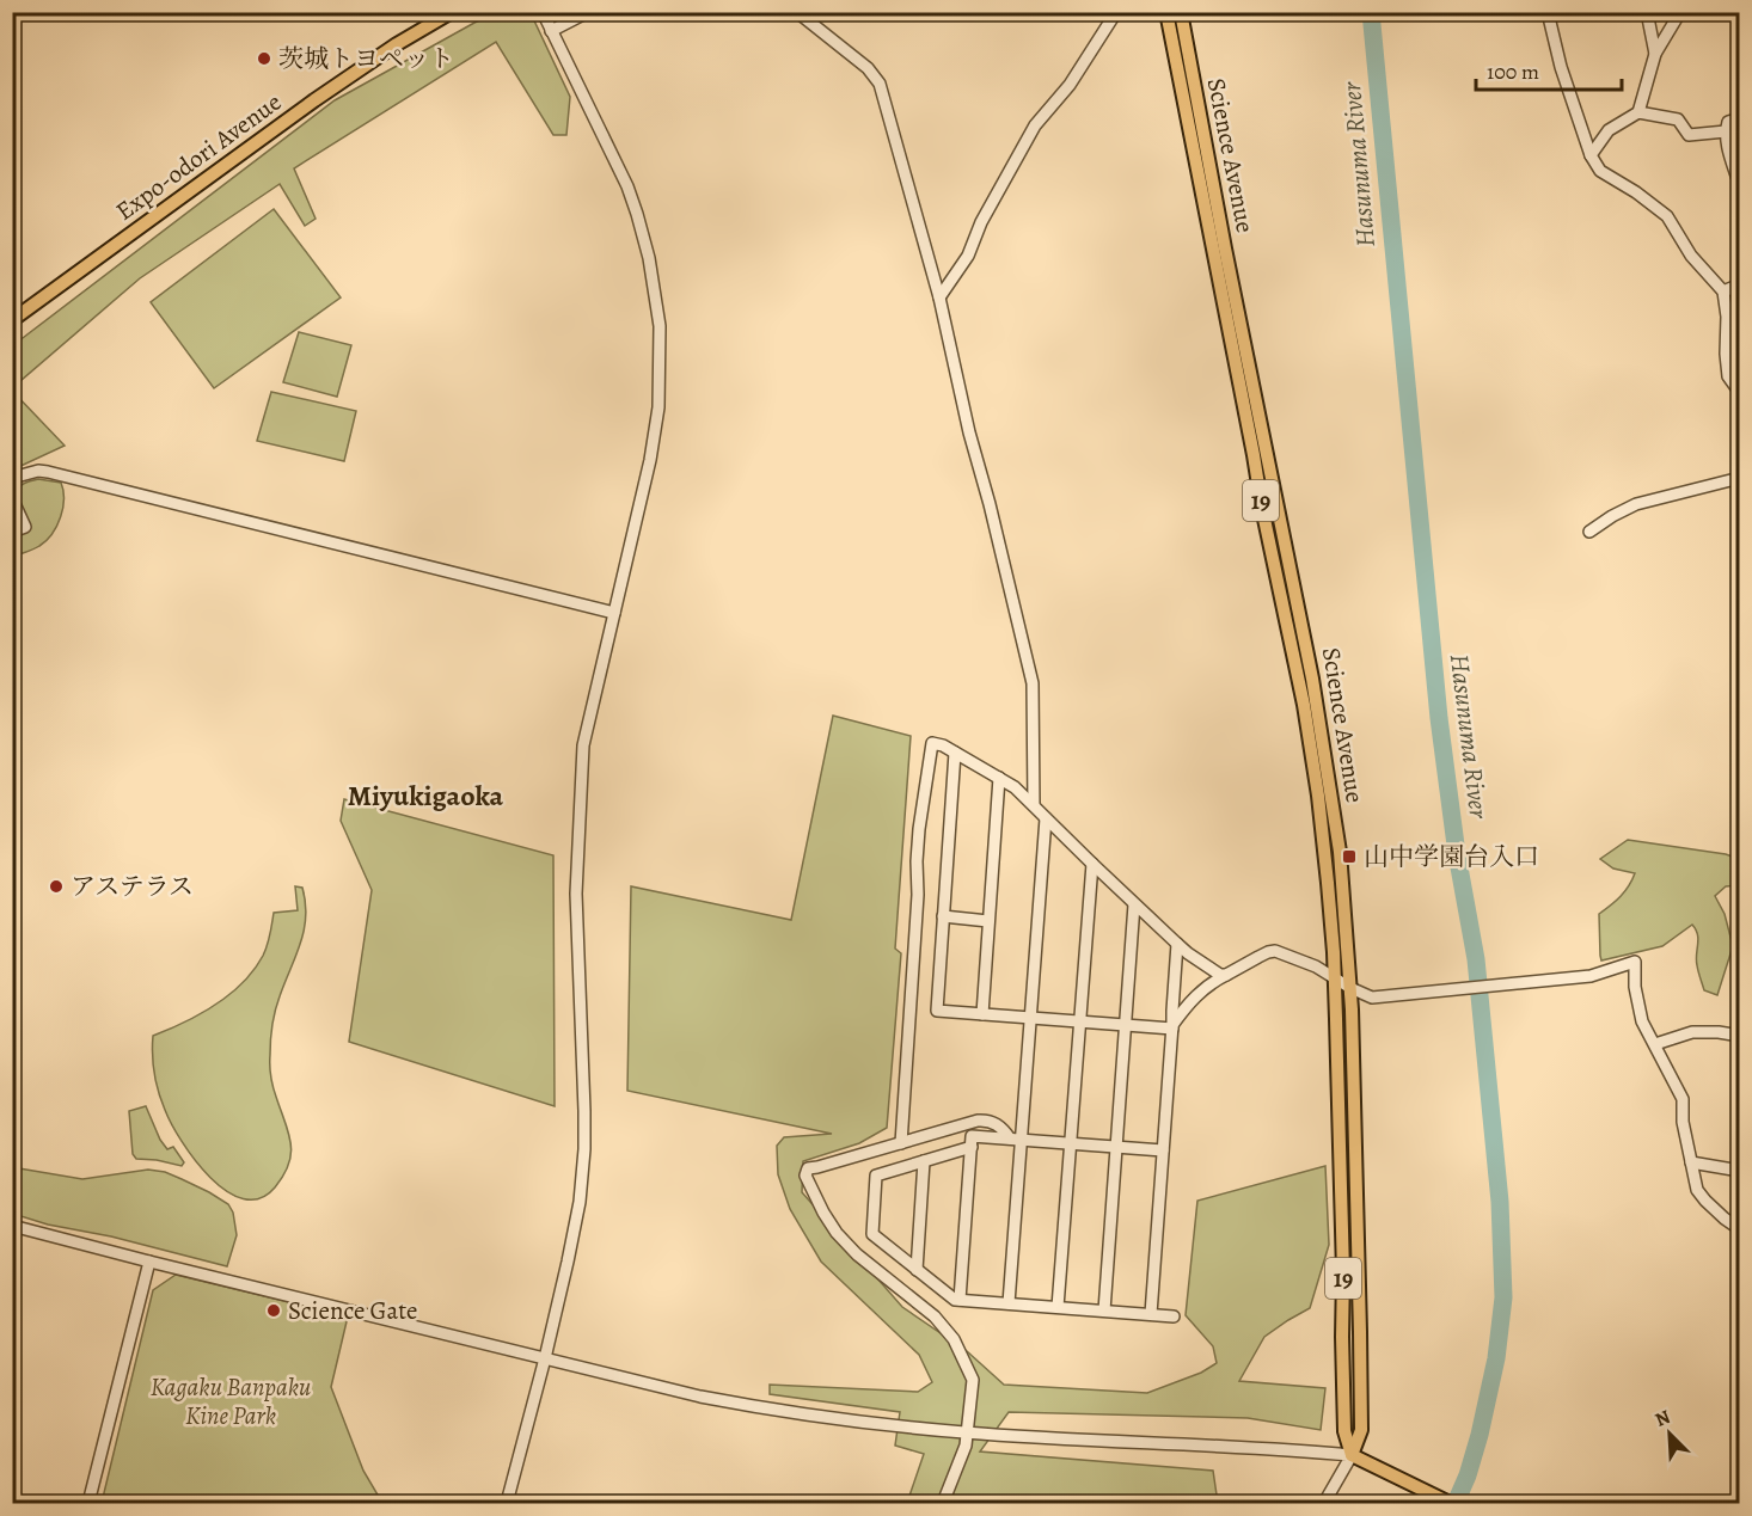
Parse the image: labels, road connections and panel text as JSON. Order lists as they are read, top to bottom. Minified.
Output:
{"streets":{"main road":["Science Avenue","Expo-odori Avenue","19"]},"districts":["Miyukigaoka"],"water":["Hasunuma River"],"parks":["Kagaku Banpaku Kine Park"],"places":{"other":["茨城トヨペット","アステラス","Science Gate"],"transit":["山中学園台入口"]},"scale_bar":"100 m","north":"top left"}
